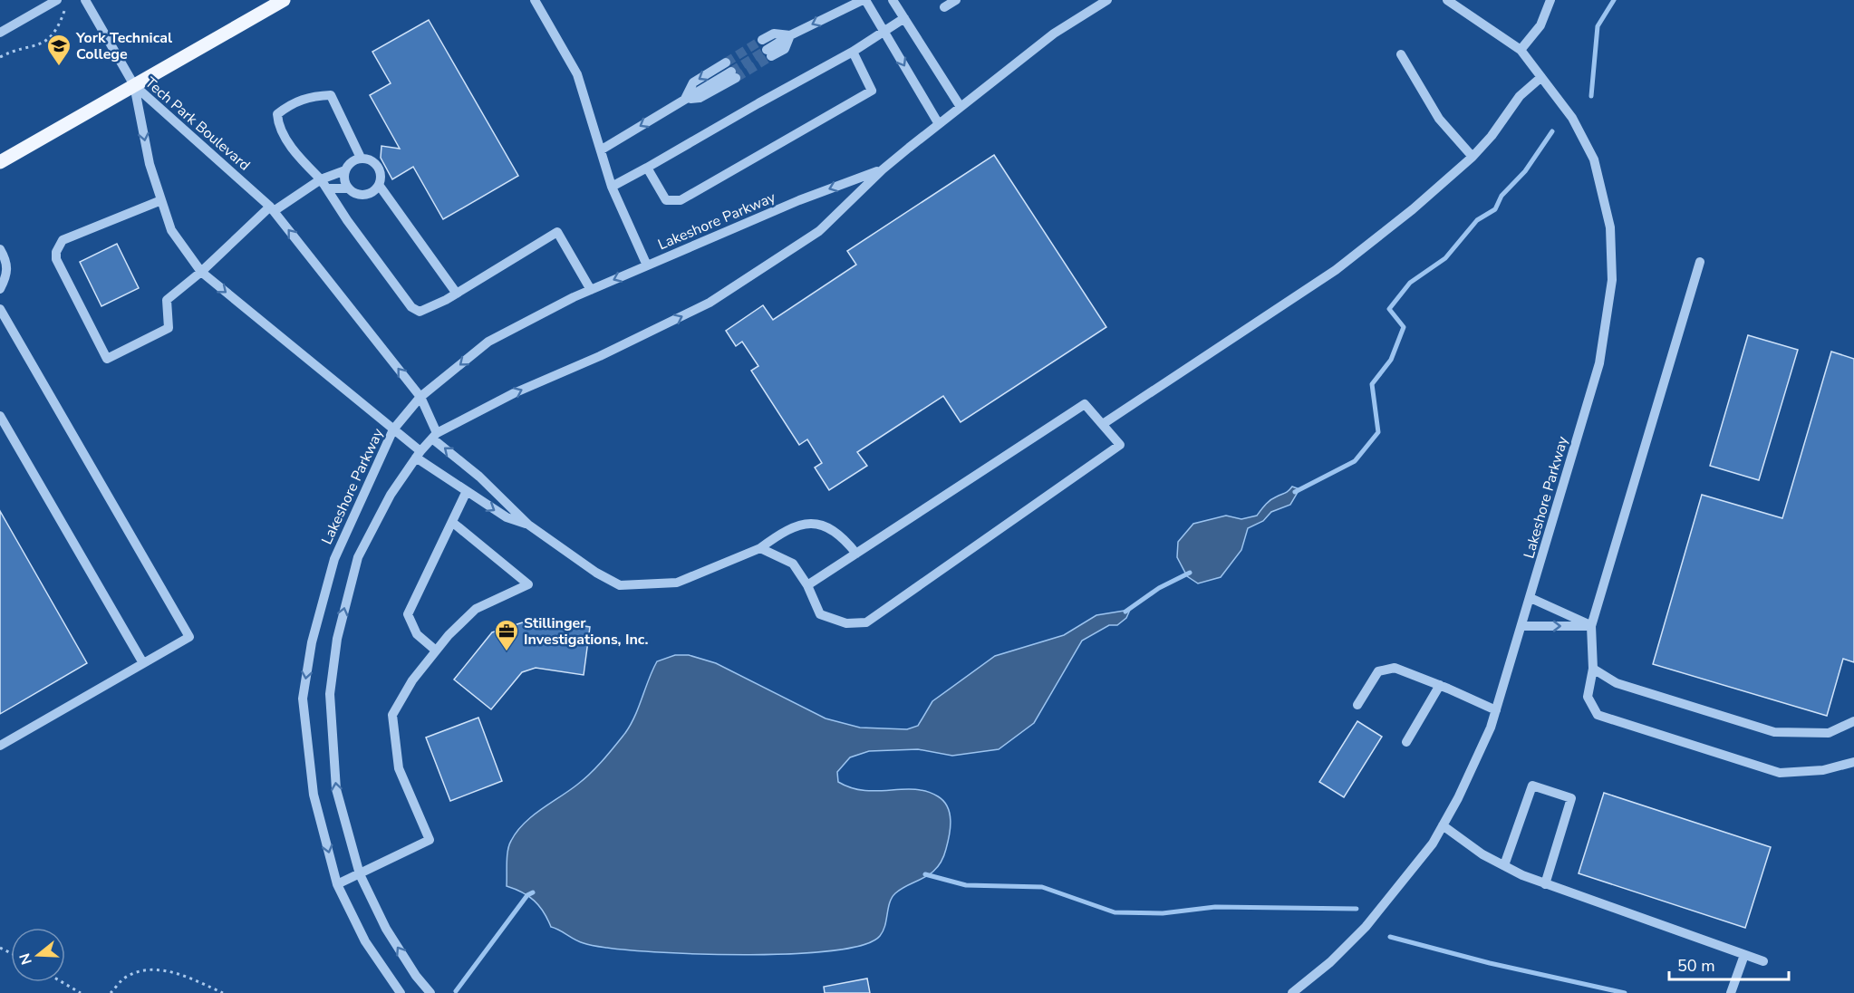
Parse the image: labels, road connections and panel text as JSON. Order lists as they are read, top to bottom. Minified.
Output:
{"streets":{"street":["Tech Park Boulevard","Lakeshore Parkway"]},"crossings":[["Tech Park Boulevard","Lakeshore Parkway"]],"places":{"school or university":["York Technical College"],"office":["Stillinger Investigations, Inc."]},"scale_bar":"50 m","north":"left"}
